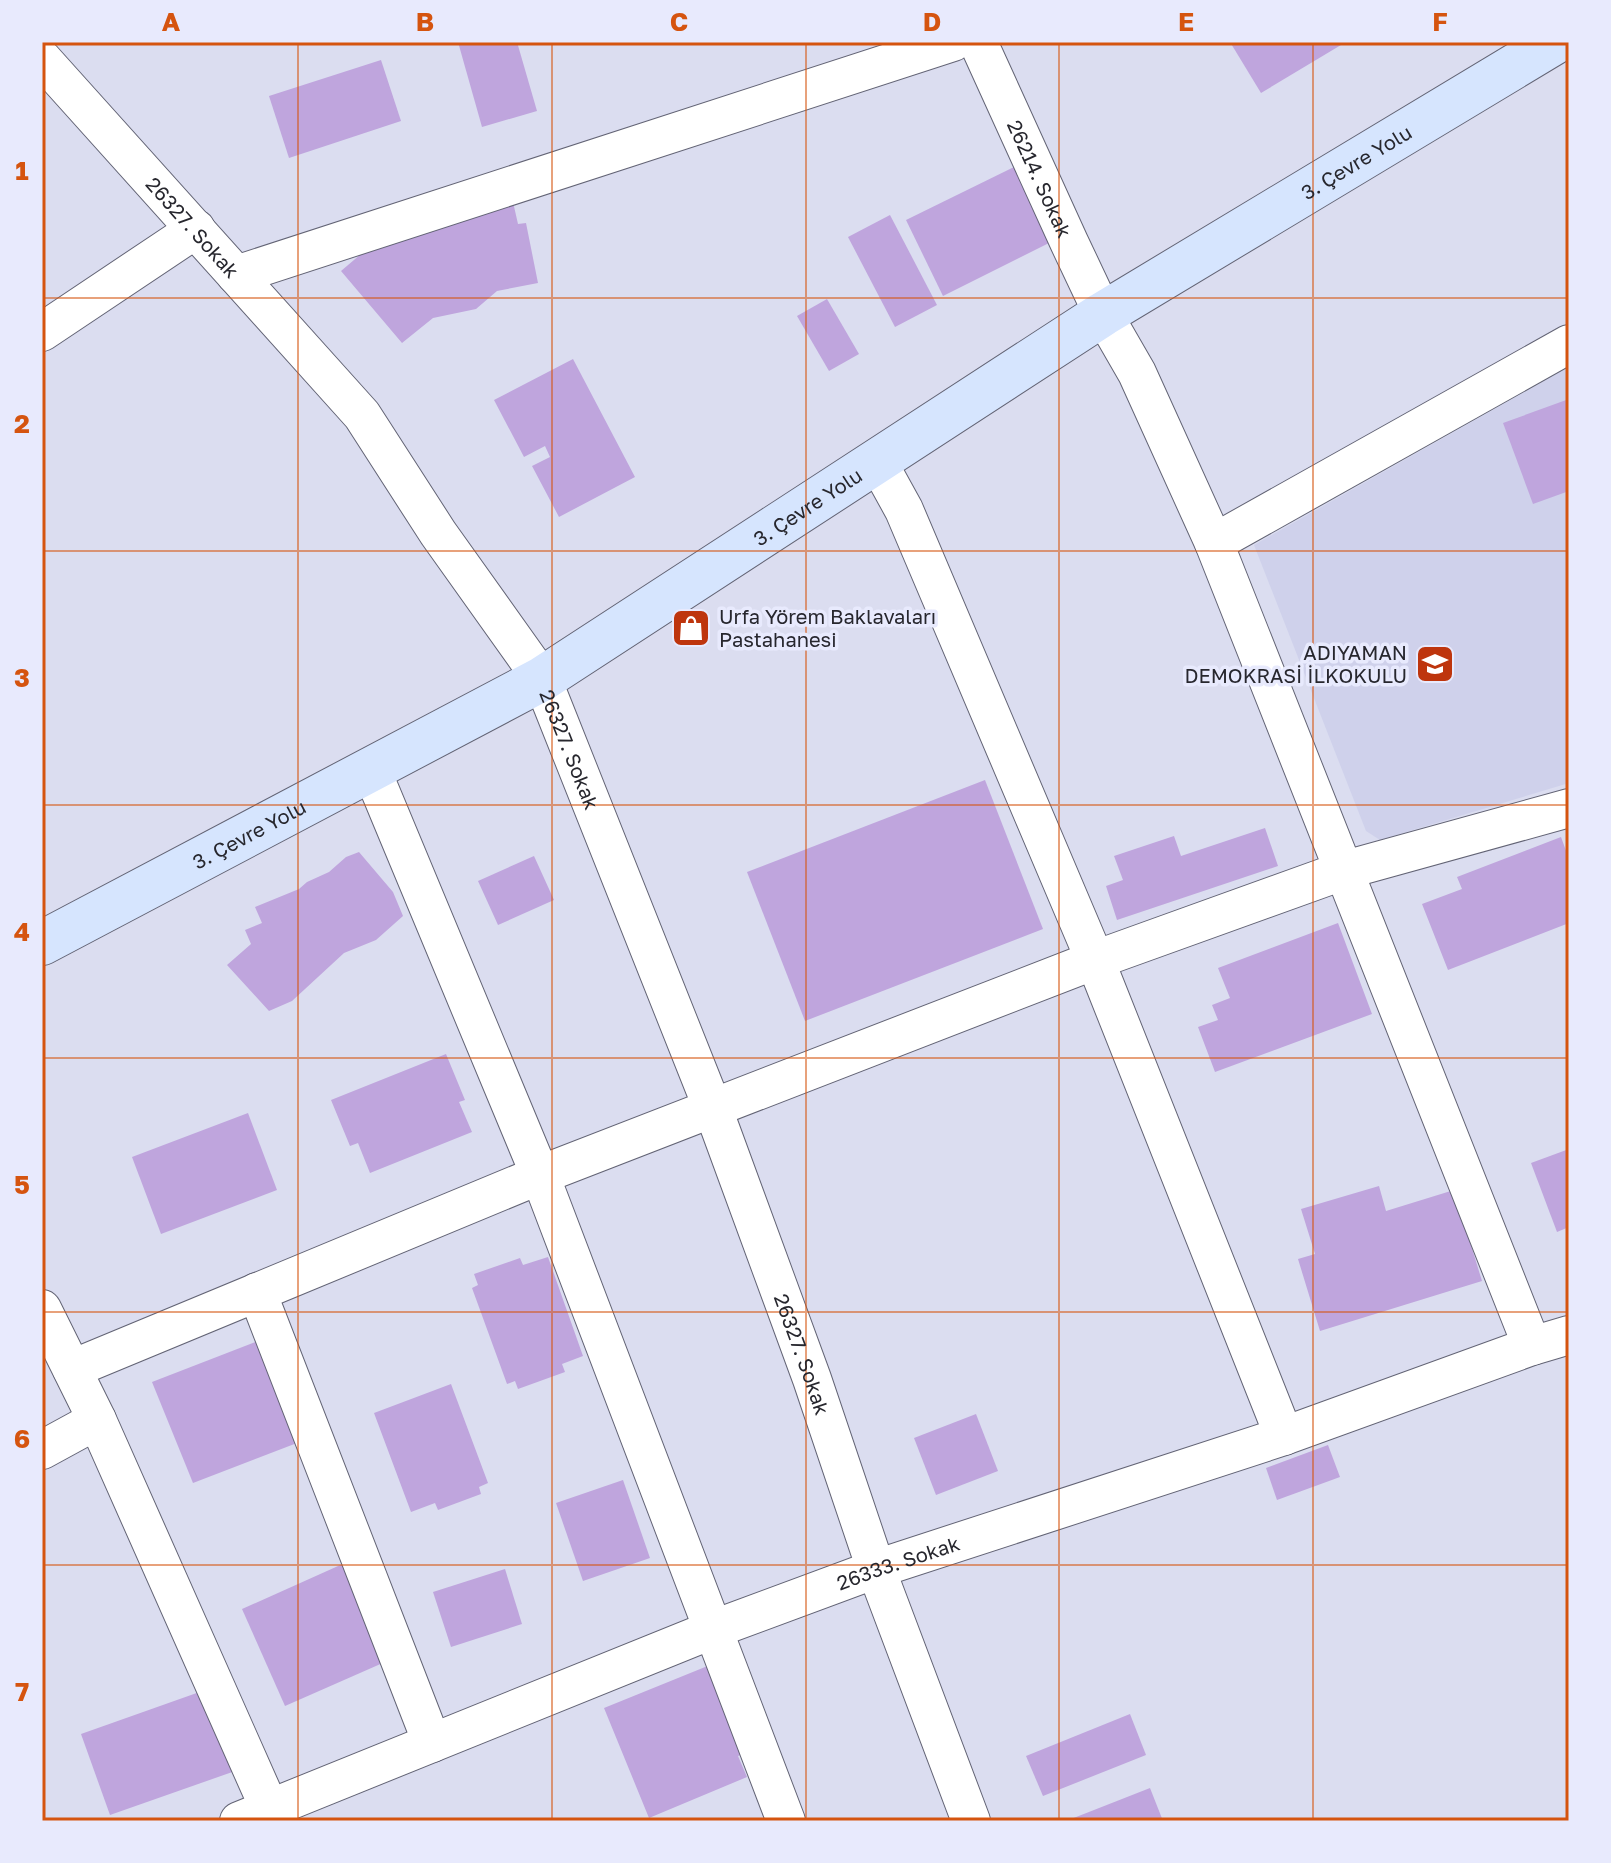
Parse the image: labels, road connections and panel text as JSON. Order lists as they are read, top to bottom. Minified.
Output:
{"streets":{"main road":["3. Çevre Yolu"],"street":["26214. Sokak","26327. Sokak","26333. Sokak"]},"crossings":[["3. Çevre Yolu","26214. Sokak"],["3. Çevre Yolu","26327. Sokak"],["26214. Sokak","26333. Sokak"],["26327. Sokak","26333. Sokak"]],"places":{"shop":["Urfa Yörem Baklavaları Pastahanesi"],"school or university":["ADIYAMAN DEMOKRASİ İLKOKULU"]},"grid":{"columns":["A","B","C","D","E","F"],"rows":["1","2","3","4","5","6","7"]}}
